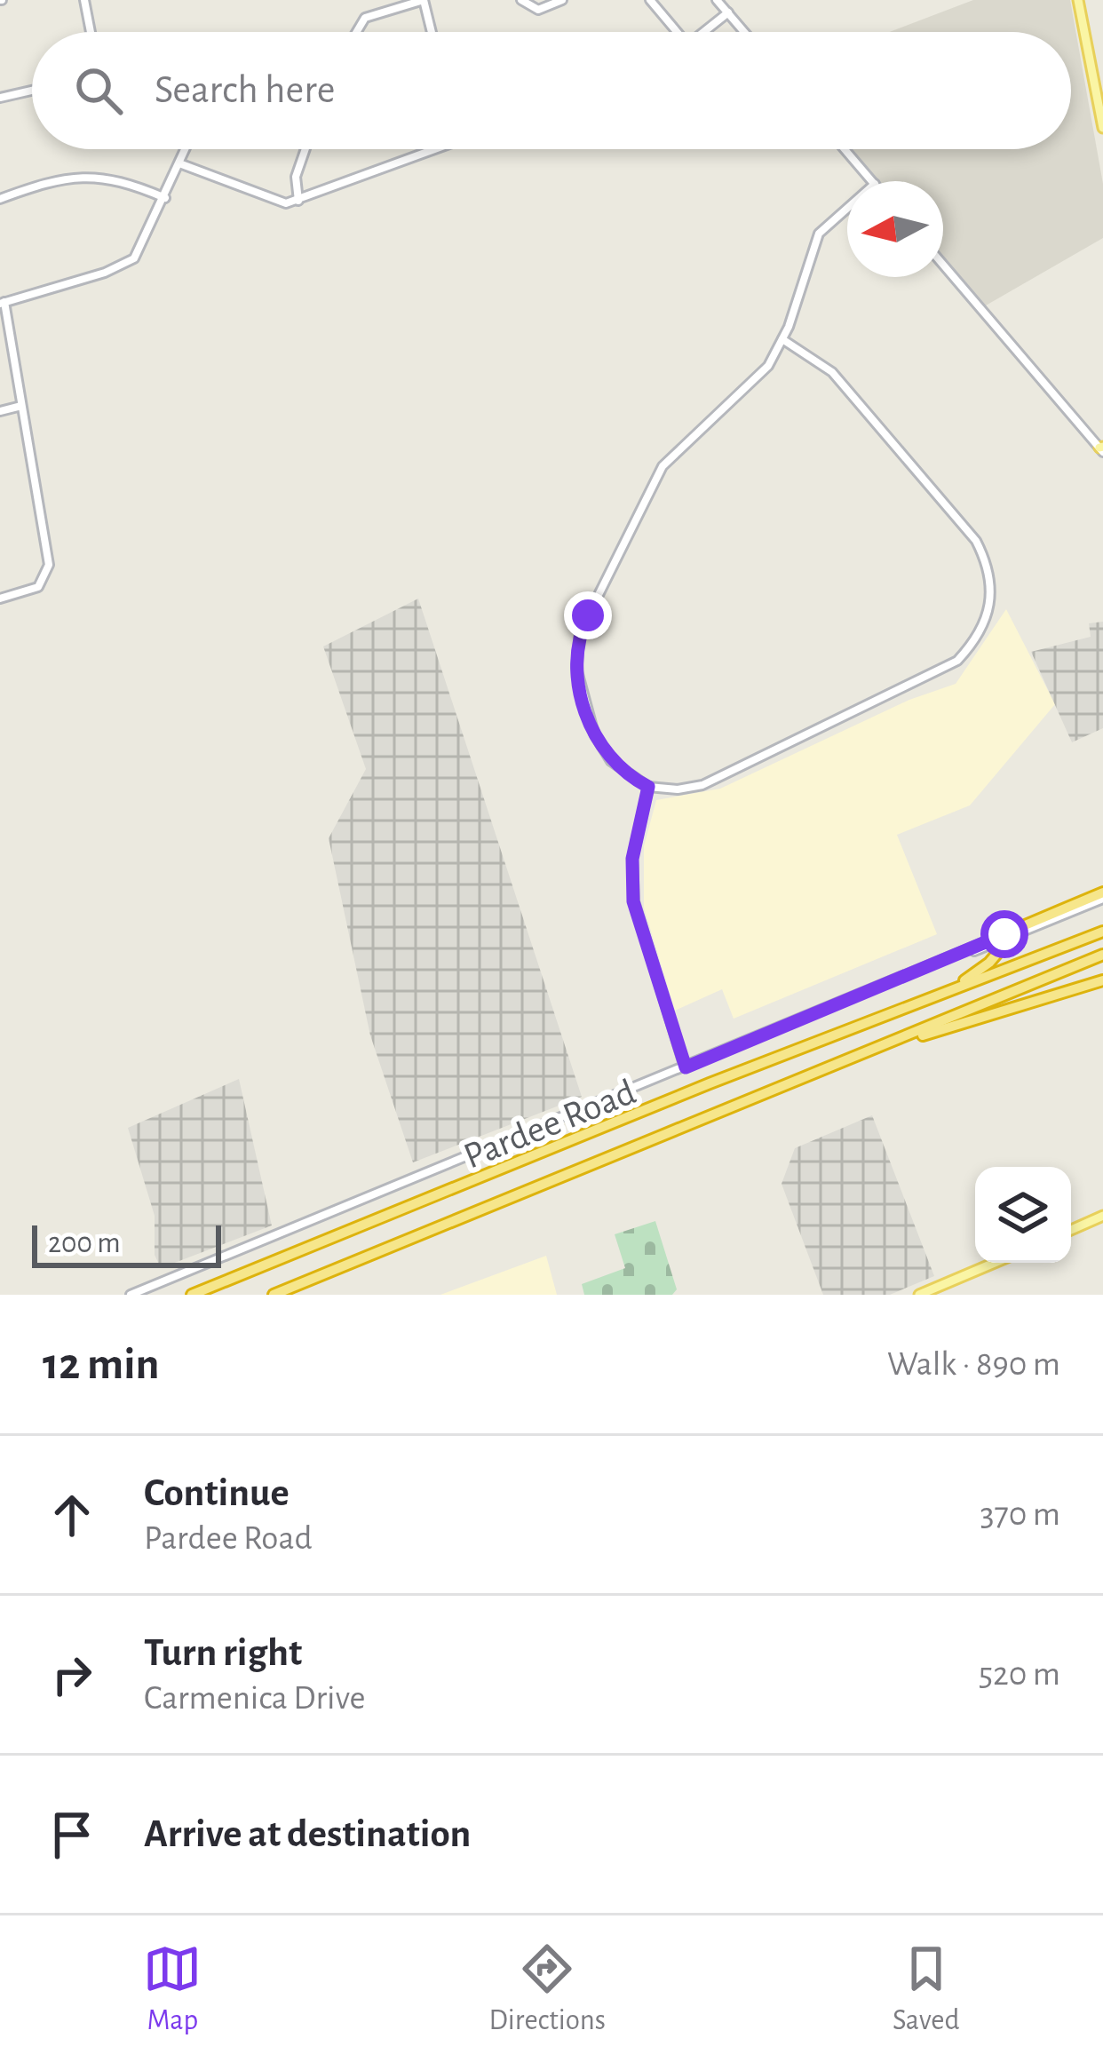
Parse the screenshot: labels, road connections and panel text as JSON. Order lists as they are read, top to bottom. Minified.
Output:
{"streets":{"highway":["Pardee Road"]},"scale_bar":"200 m","north":"left","page":{"search":"Search here","scale":"200 m","heading":["12 min","Walk · 890 m"],"list":[["Continue","Pardee Road","370 m"],["Turn right","Carmenica Drive","520 m"],"Arrive at destination"],"nav":["Map","Directions","Saved"]}}
